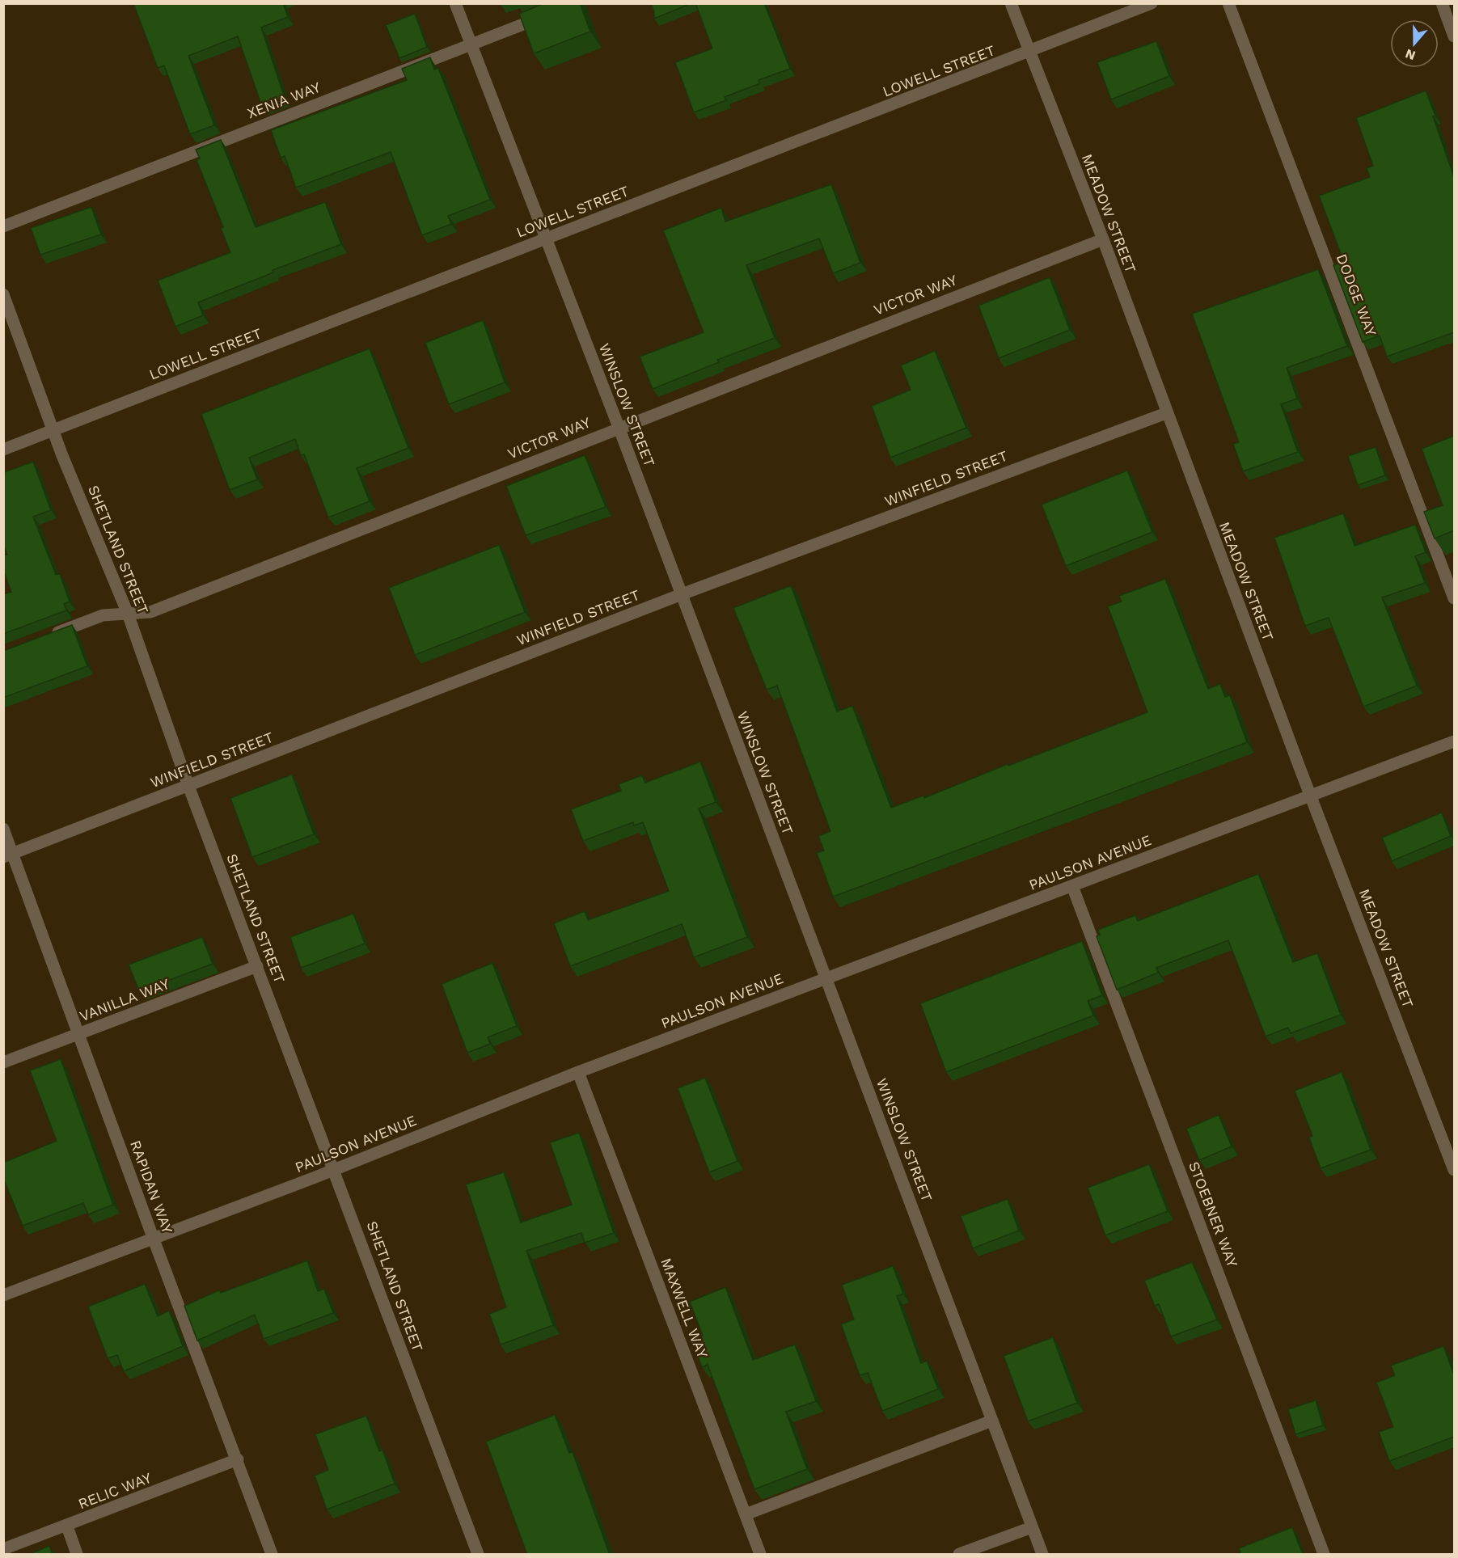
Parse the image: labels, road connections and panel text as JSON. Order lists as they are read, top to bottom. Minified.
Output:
{"streets":{"street":["LOWELL STREET","XENIA WAY","MEADOW STREET","VICTOR WAY","DODGE WAY","WINSLOW STREET","WINFIELD STREET","SHETLAND STREET","PAULSON AVENUE","VANILLA WAY","RAPIDAN WAY","STOEBNER WAY","MAXWELL WAY","RELIC WAY"]},"crossings":[["LOWELL STREET","MEADOW STREET"],["LOWELL STREET","WINSLOW STREET"],["LOWELL STREET","SHETLAND STREET"],["XENIA WAY","WINSLOW STREET"],["MEADOW STREET","VICTOR WAY"],["MEADOW STREET","WINFIELD STREET"],["MEADOW STREET","PAULSON AVENUE"],["VICTOR WAY","WINSLOW STREET"],["VICTOR WAY","SHETLAND STREET"],["WINSLOW STREET","WINFIELD STREET"],["WINSLOW STREET","PAULSON AVENUE"],["WINFIELD STREET","SHETLAND STREET"],["WINFIELD STREET","RAPIDAN WAY"],["SHETLAND STREET","PAULSON AVENUE"],["SHETLAND STREET","VANILLA WAY"],["PAULSON AVENUE","RAPIDAN WAY"],["PAULSON AVENUE","STOEBNER WAY"],["PAULSON AVENUE","MAXWELL WAY"],["VANILLA WAY","RAPIDAN WAY"],["RAPIDAN WAY","RELIC WAY"]],"north":"bottom"}
